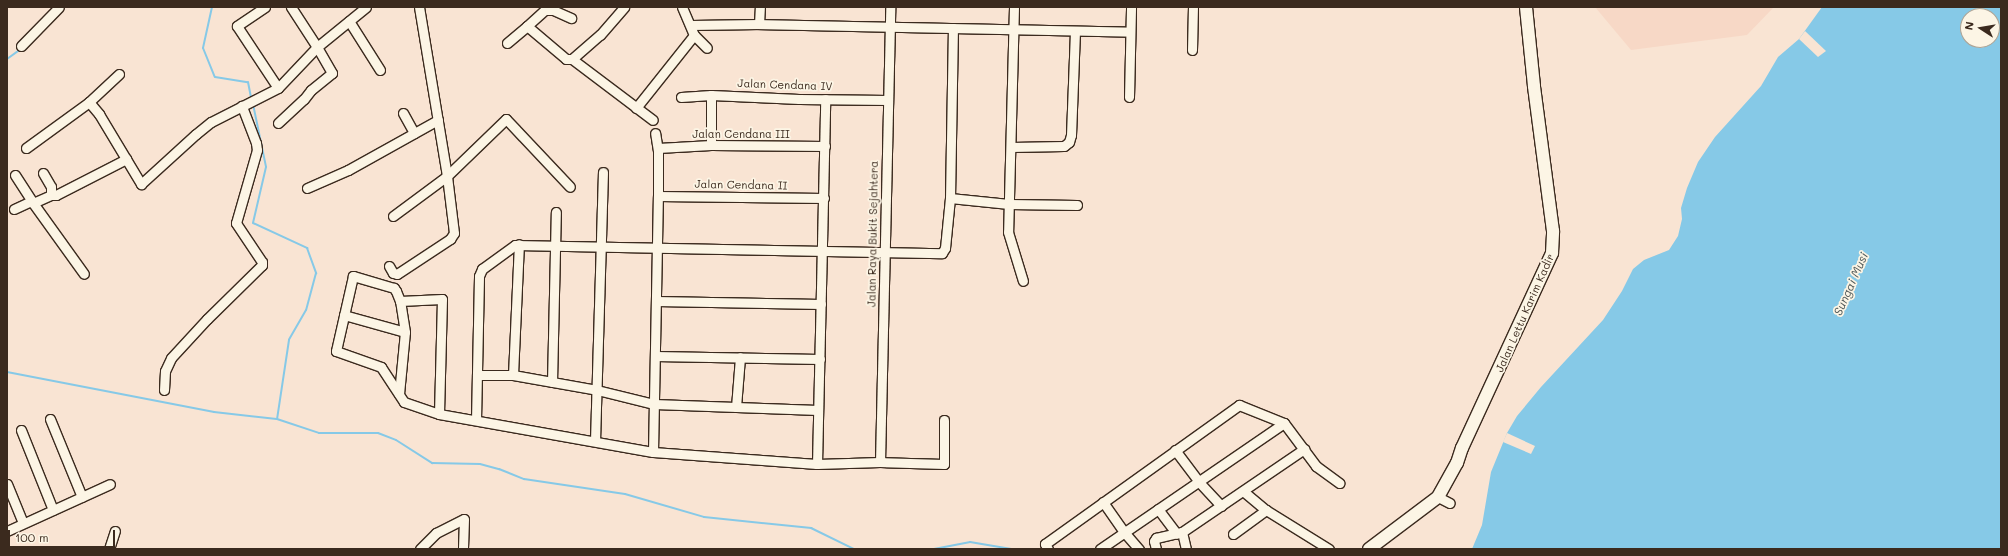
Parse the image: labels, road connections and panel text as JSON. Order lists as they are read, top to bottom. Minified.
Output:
{"streets":{"street":["Jalan Cendana IV","Jalan Cendana III","Jalan Cendana II","Jalan Raya Bukit Sejahtera","Jalan Lettu Karim Kadir"]},"crossings":[["Jalan Cendana IV","Jalan Raya Bukit Sejahtera"]],"water":["Sungai Musi"],"scale_bar":"100 m","north":"left"}
